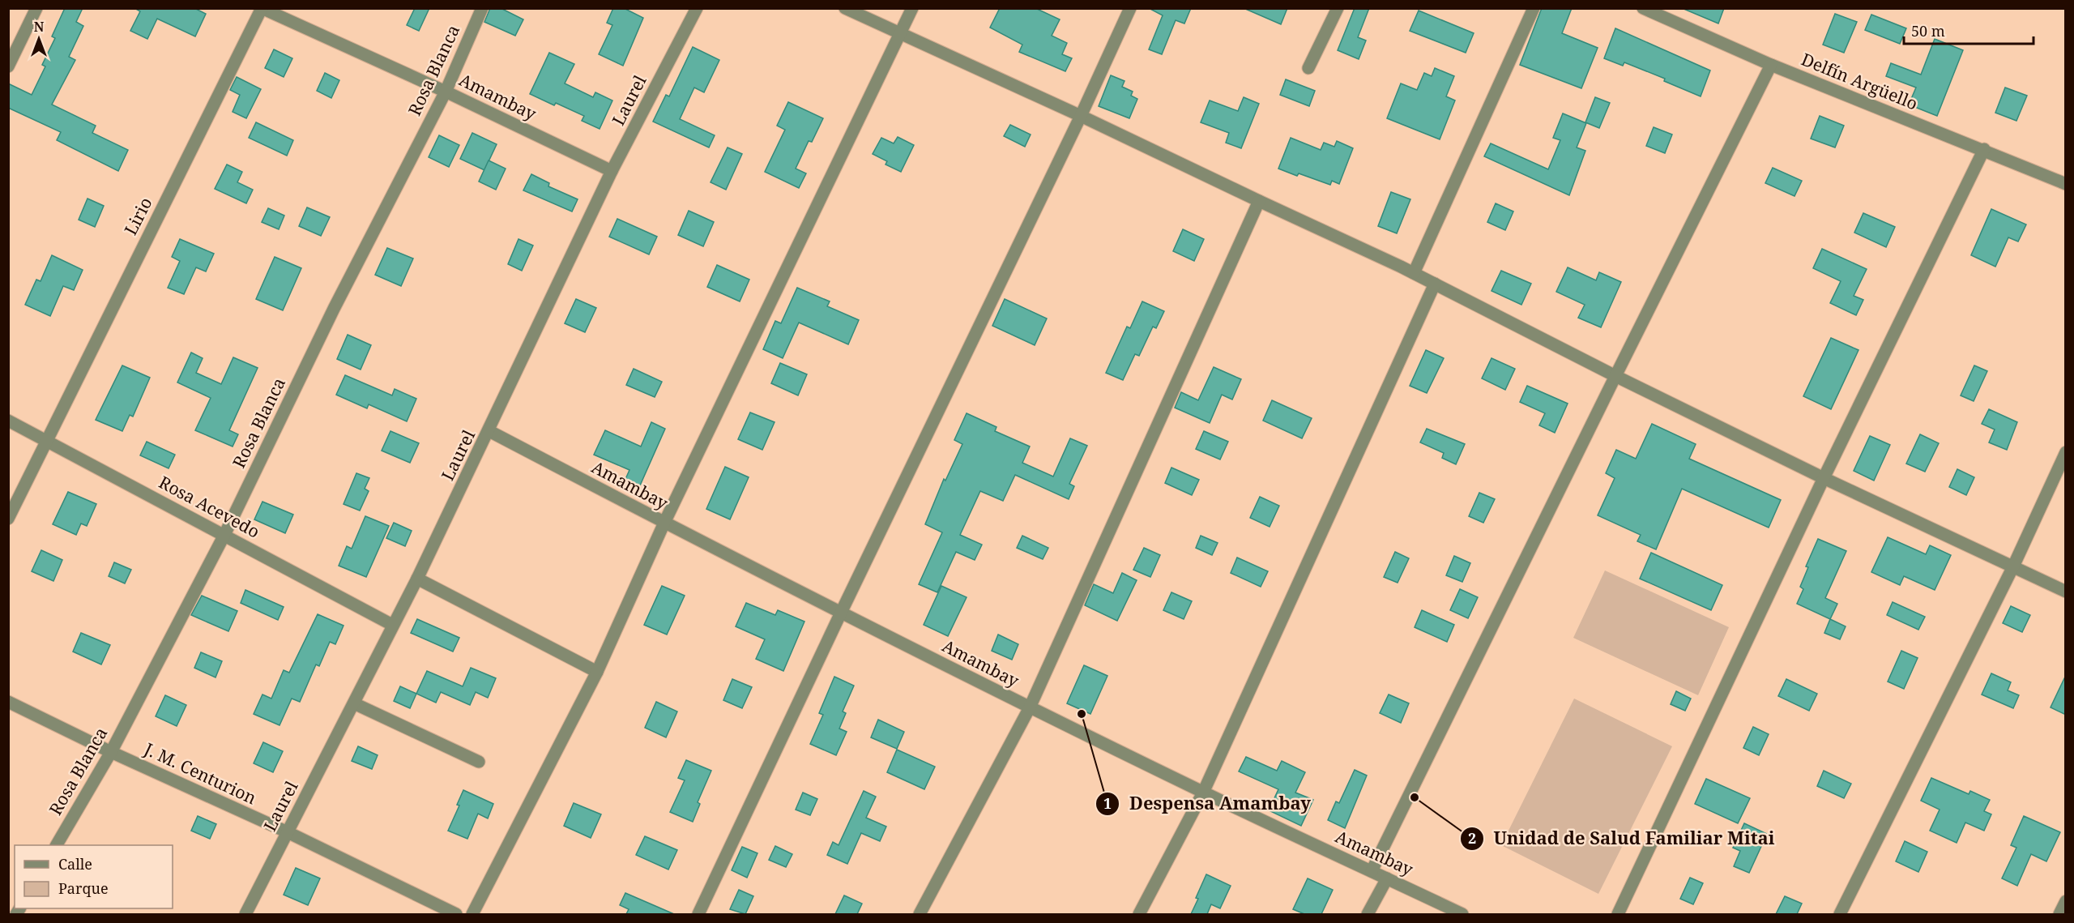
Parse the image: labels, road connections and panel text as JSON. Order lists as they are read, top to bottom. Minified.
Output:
{"streets":{"street":["Rosa Blanca","Delfín Argüello","Amambay","Laurel","Lirio","Rosa Acevedo","J. M. Centurion"]},"crossings":[["Rosa Blanca","Amambay"],["Rosa Blanca","Rosa Acevedo"],["Rosa Blanca","J. M. Centurion"],["Amambay","Laurel"],["Amambay","Lirio"],["Laurel","Rosa Acevedo"],["Laurel","J. M. Centurion"],["Lirio","Rosa Acevedo"]],"places":["Despensa Amambay","Unidad de Salud Familiar Mitai"],"legend":["Calle","Parque"],"scale_bar":"50 m","north":"top"}
